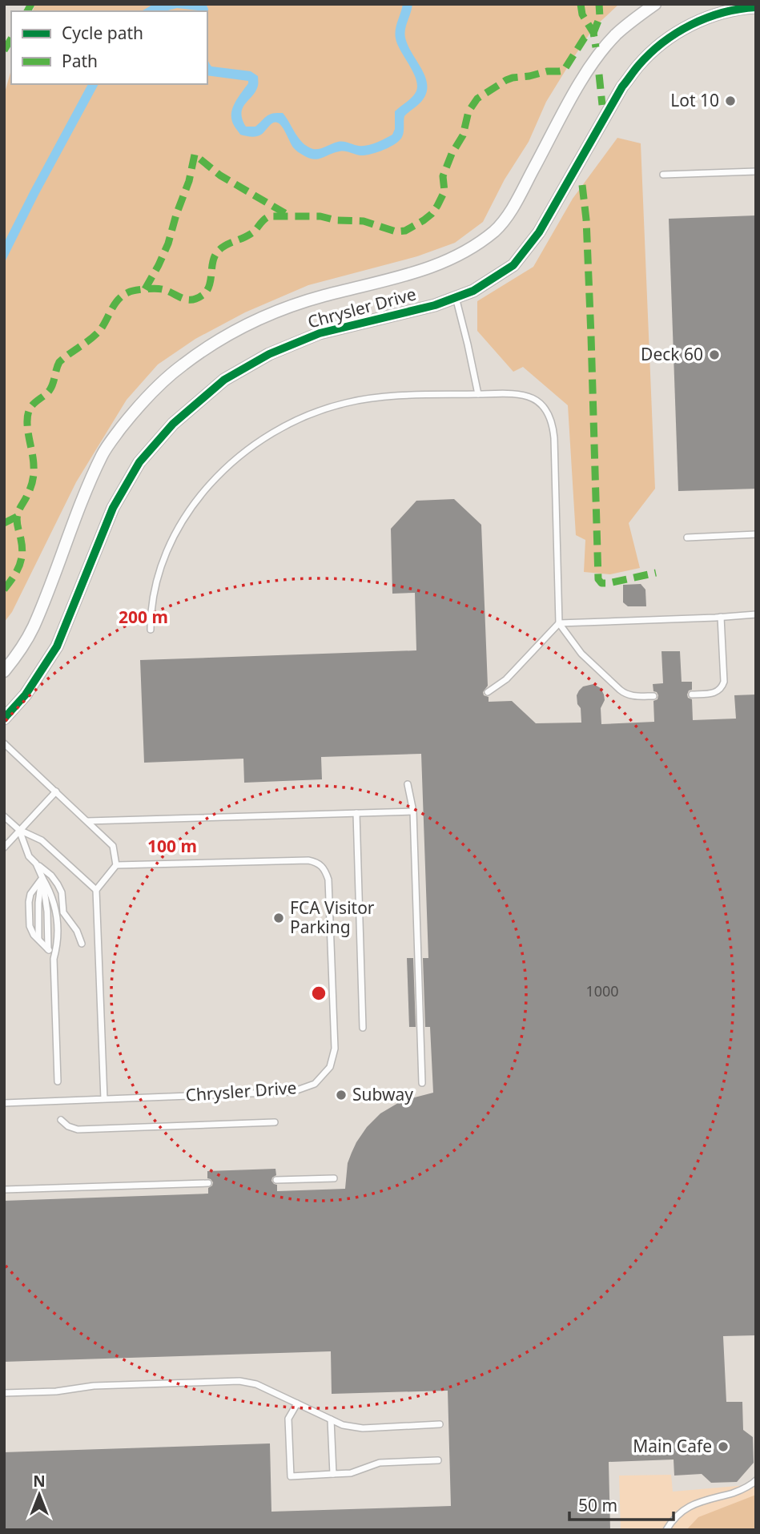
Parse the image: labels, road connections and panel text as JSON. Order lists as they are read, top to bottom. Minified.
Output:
{"streets":{"street":["Chrysler Drive"]},"places":["Lot 10","Deck 60","FCA Visitor Parking","Subway","Main Cafe"],"house_numbers":["1000"],"legend":["Cycle path","Path"],"scale_bar":"50 m","north":"top","rings":["200 m","100 m"]}
